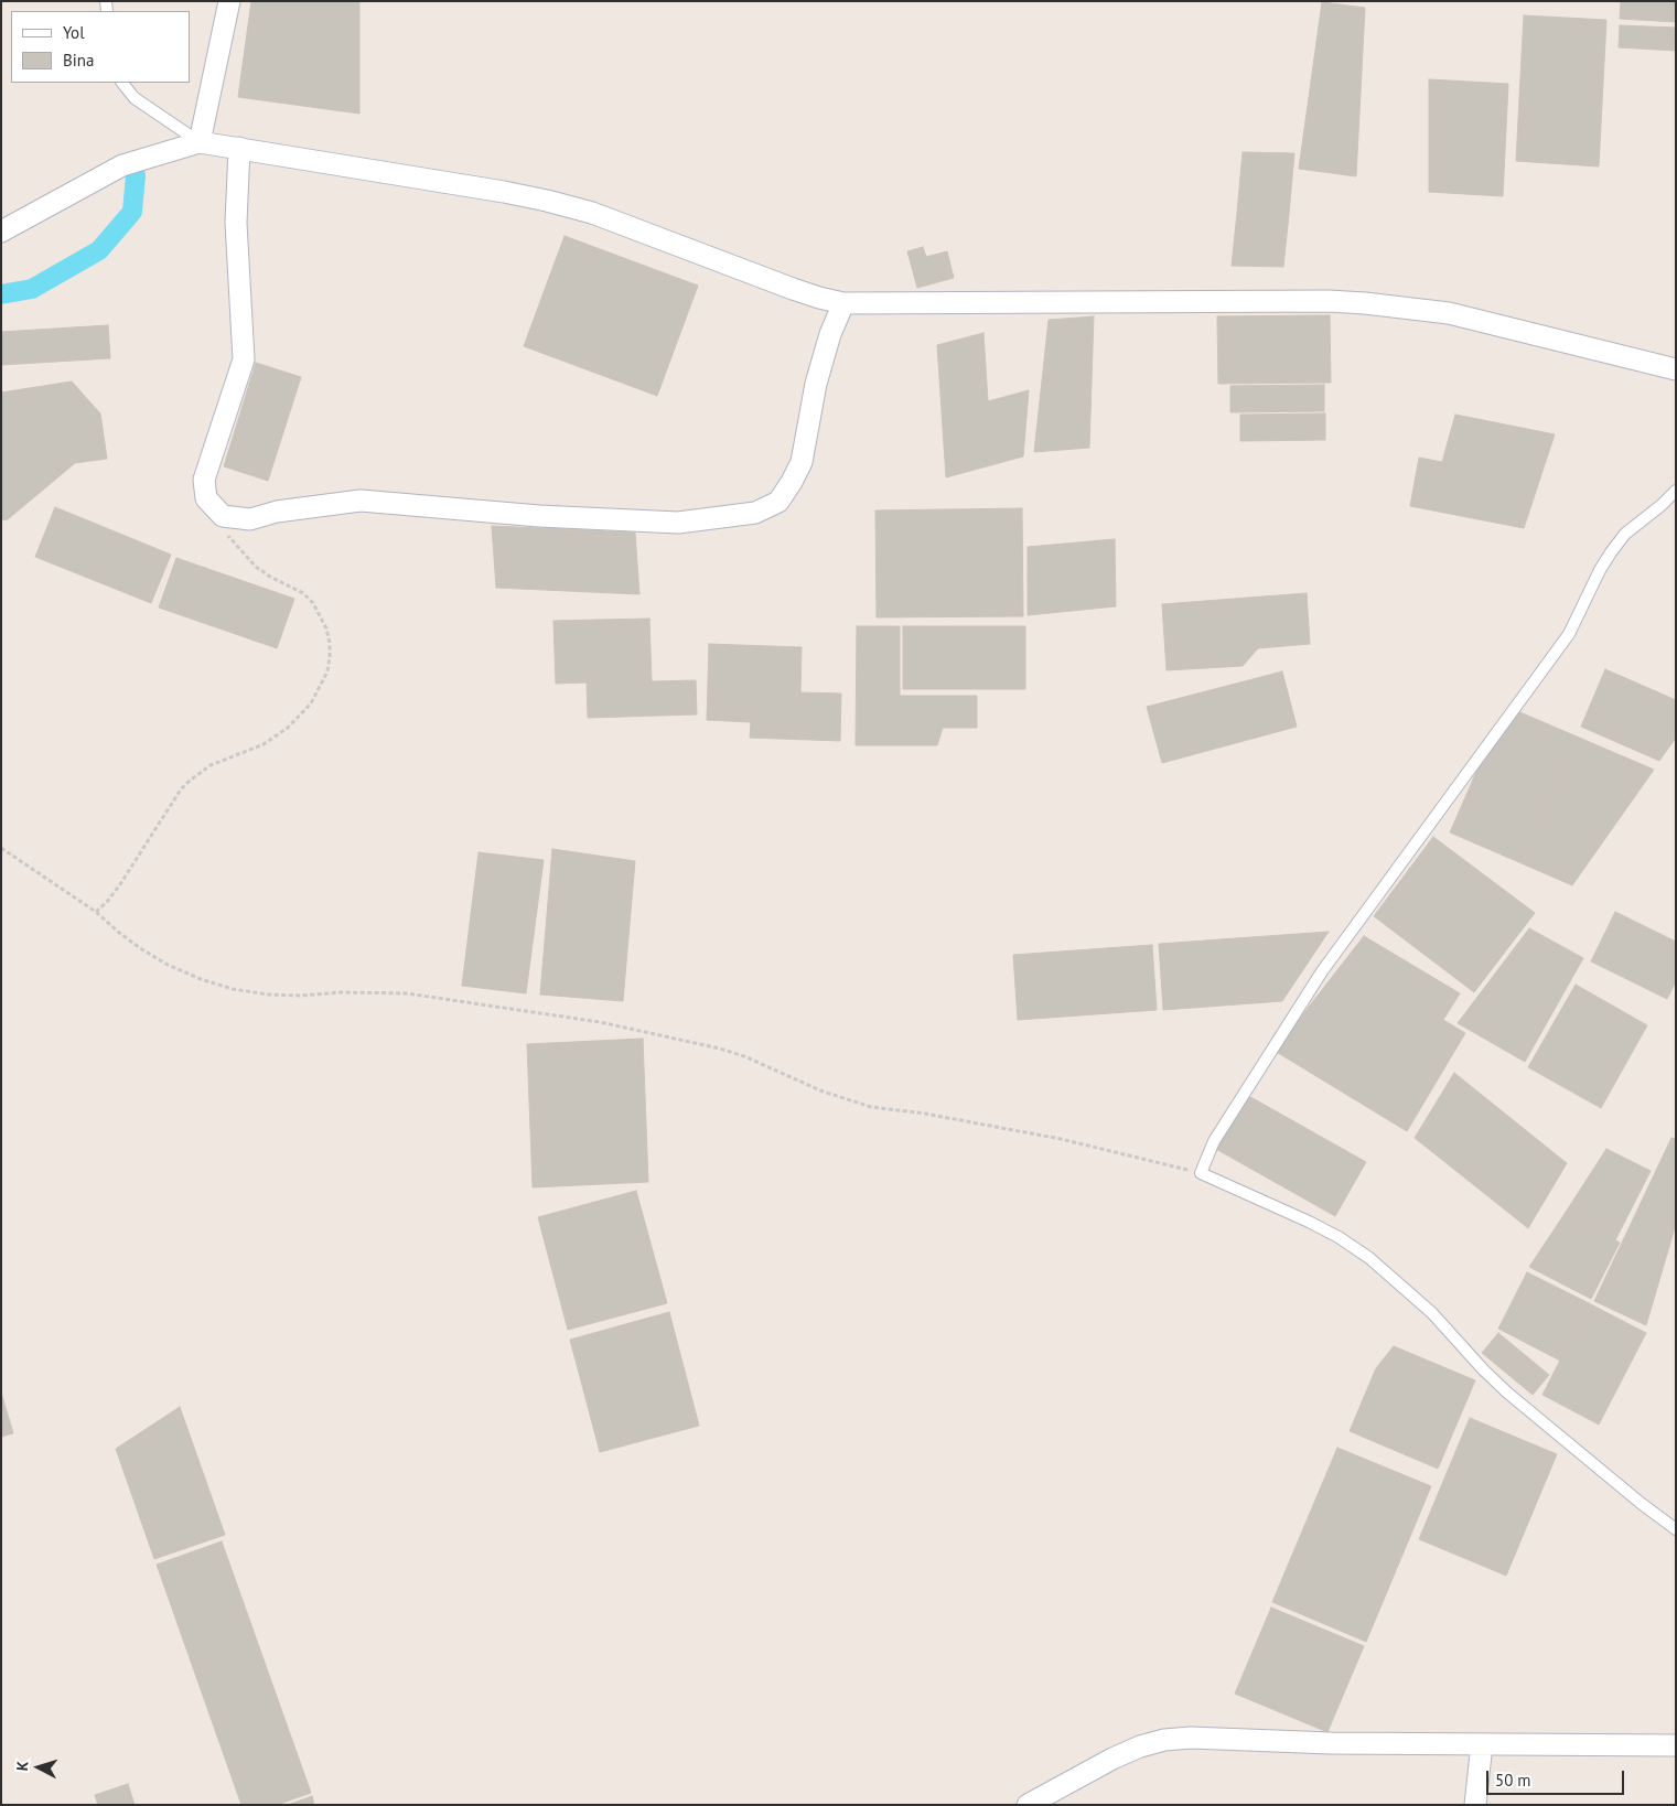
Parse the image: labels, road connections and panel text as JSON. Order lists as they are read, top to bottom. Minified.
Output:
{"legend":["Yol","Bina"],"scale_bar":"50 m","north":"left"}
